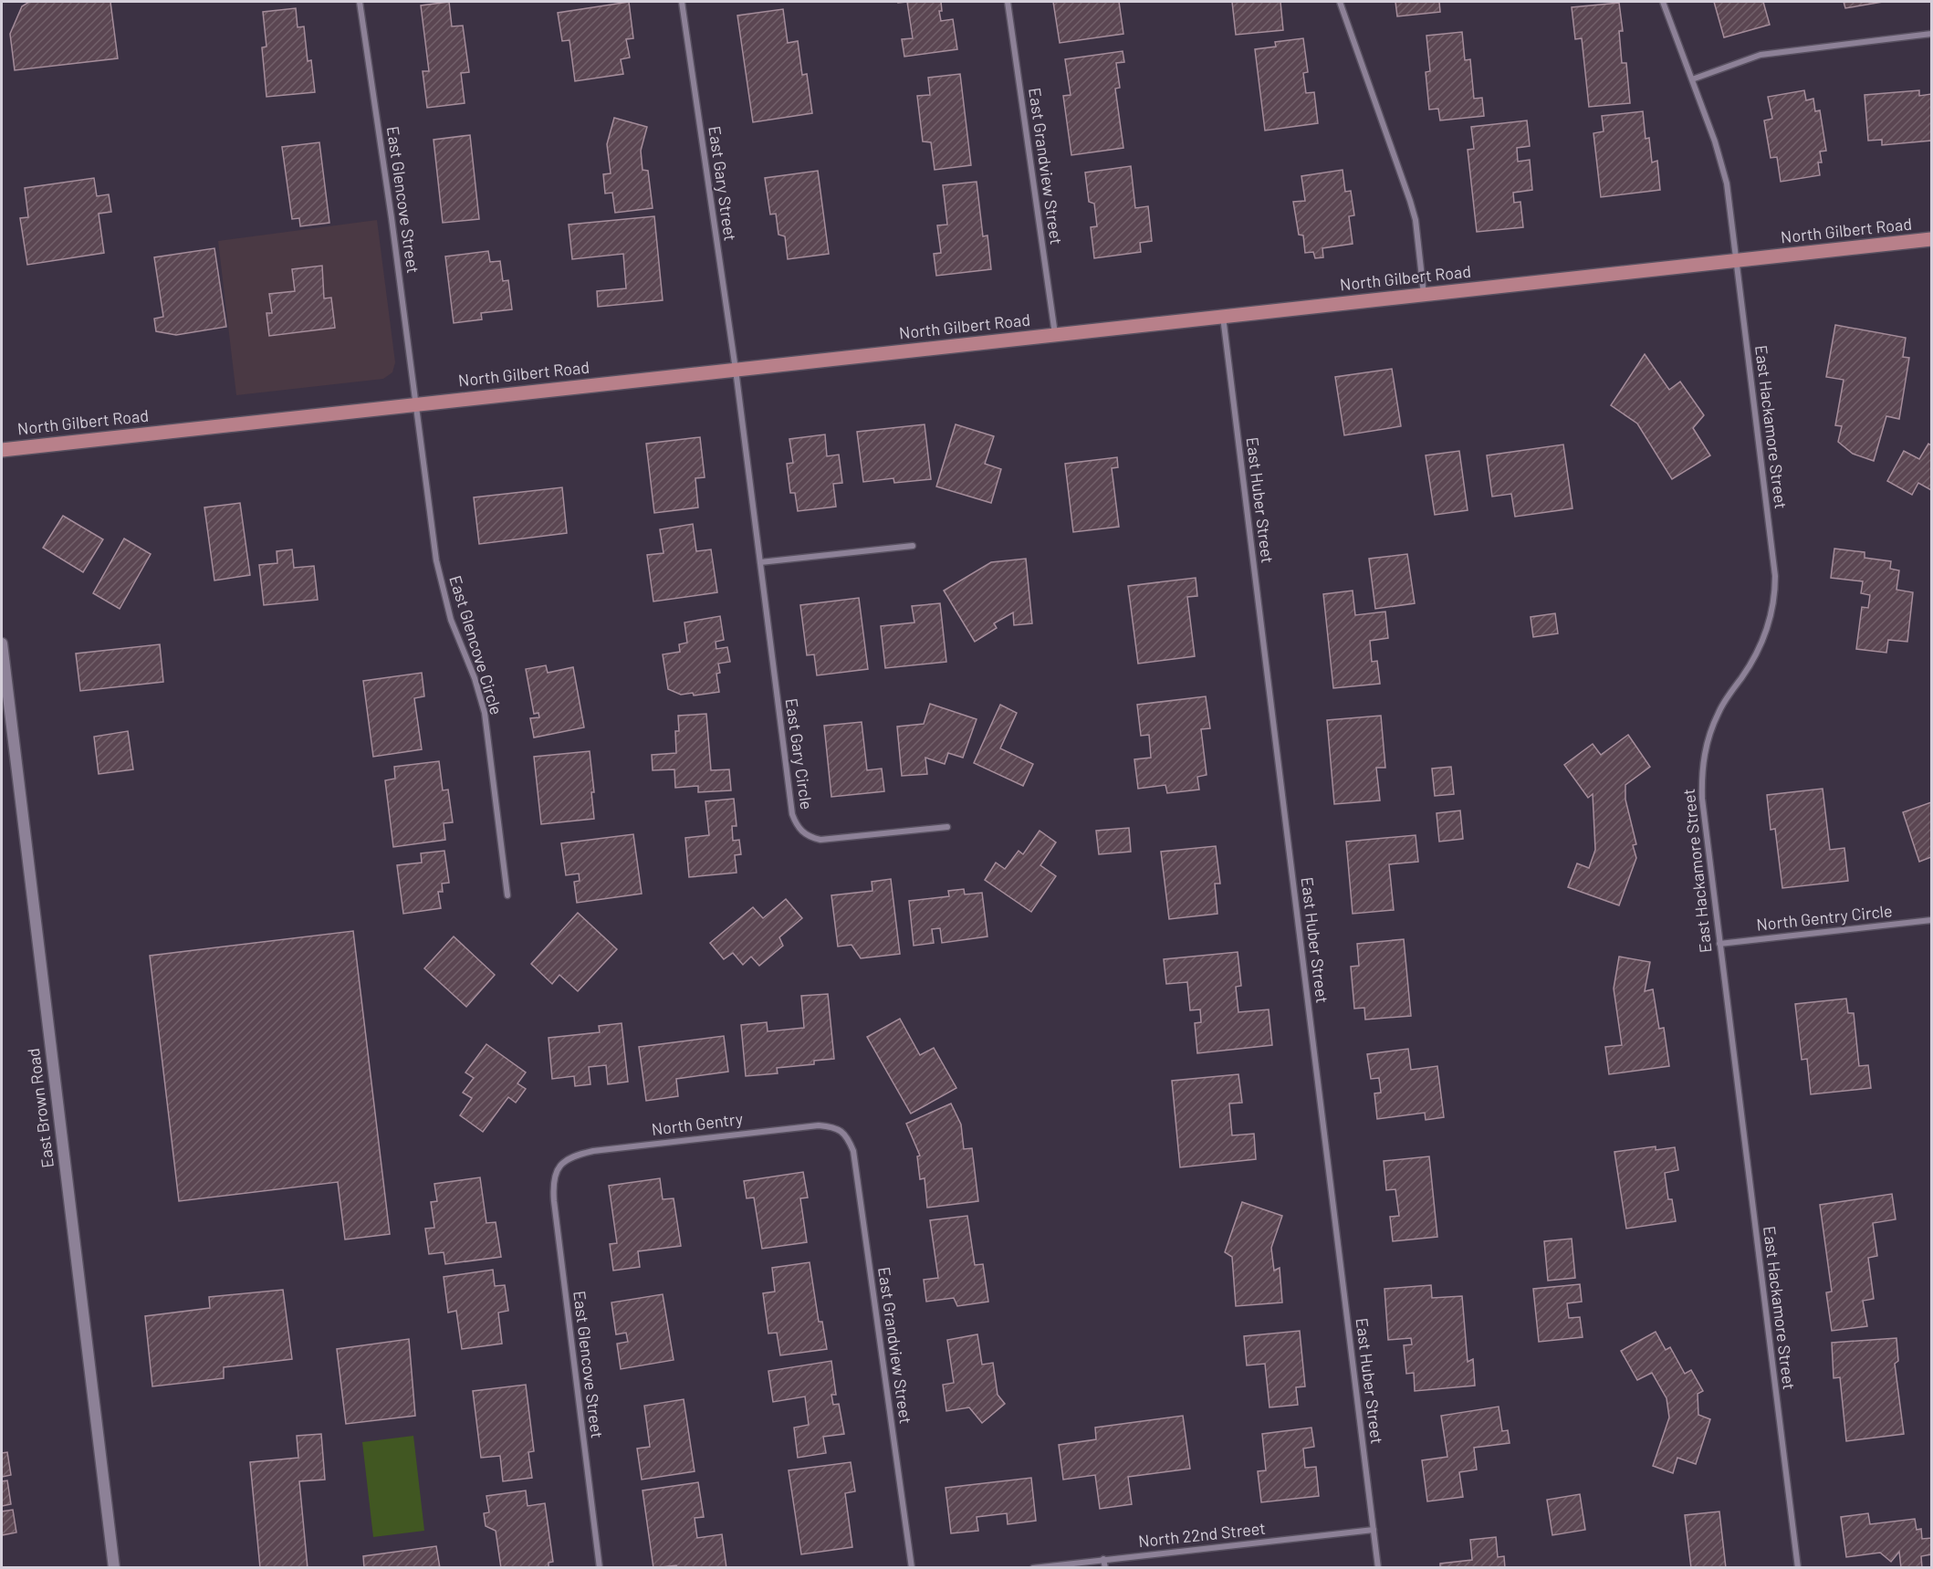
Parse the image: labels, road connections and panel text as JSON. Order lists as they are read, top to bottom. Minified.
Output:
{"streets":{"main road":["North Gilbert Road","East Brown Road"],"street":["East Grandview Street","East Gary Street","East Glencove Street","East Hackamore Street","East Huber Street","East Glencove Circle","East Gary Circle","North Gentry Circle","North Gentry","North 22nd Street"]},"crossings":[["East Grandview Street","North Gilbert Road"],["East Grandview Street","North Gentry"],["East Gary Street","North Gilbert Road"],["East Gary Street","East Gary Circle"],["East Glencove Street","North Gilbert Road"],["East Glencove Street","East Glencove Circle"],["East Glencove Street","North Gentry"],["North Gilbert Road","East Hackamore Street"],["North Gilbert Road","East Huber Street"],["North Gilbert Road","East Glencove Circle"],["North Gilbert Road","East Gary Circle"],["East Hackamore Street","North Gentry Circle"],["East Huber Street","North 22nd Street"]]}
